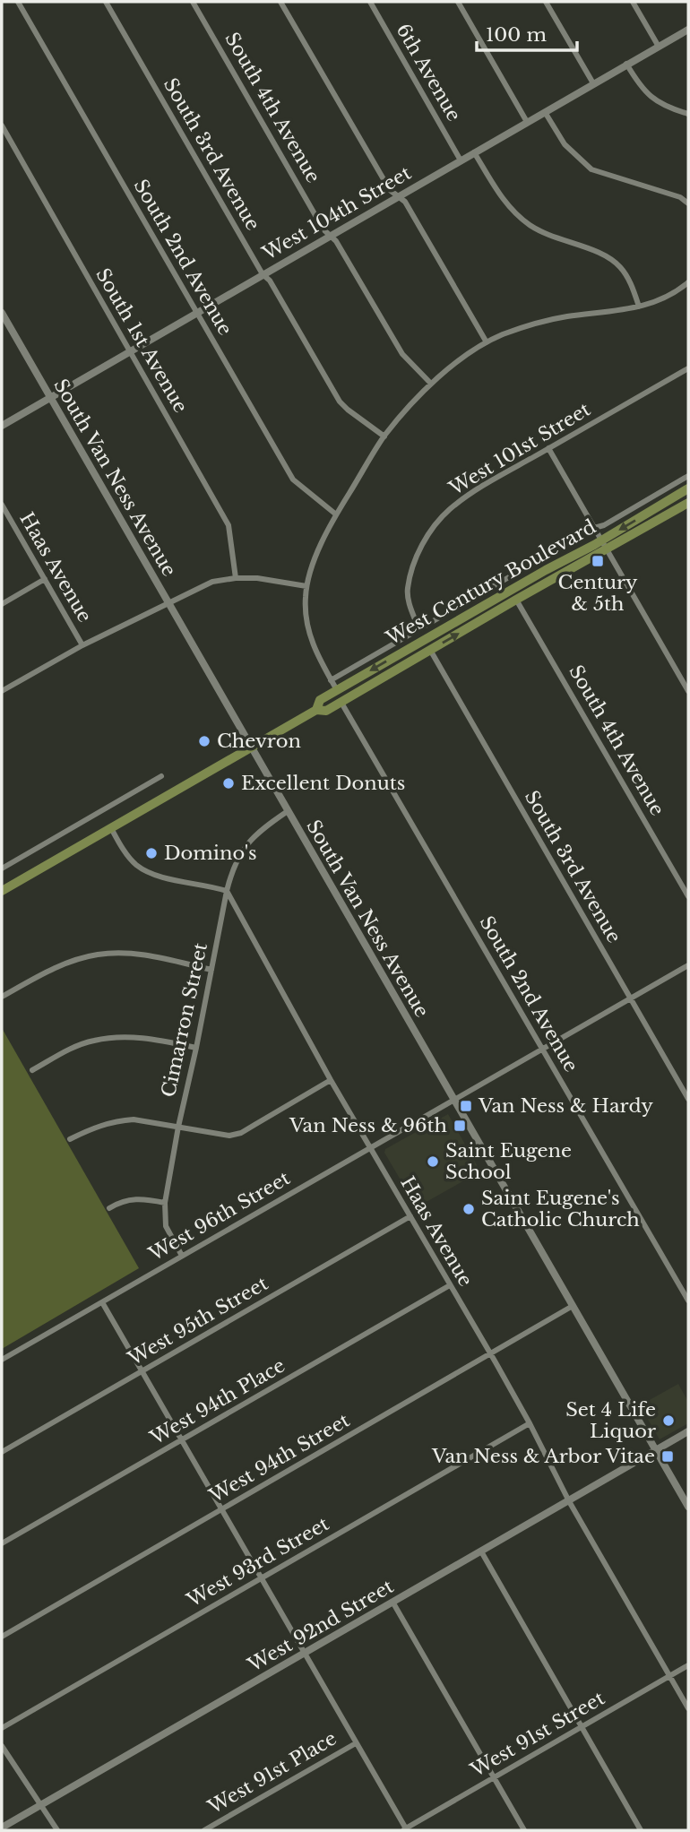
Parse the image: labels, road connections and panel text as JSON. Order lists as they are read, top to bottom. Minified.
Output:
{"streets":{"main road":["West Century Boulevard"],"street":["6th Avenue","South 4th Avenue","South 3rd Avenue","West 104th Street","South 2nd Avenue","South 1st Avenue","West 101st Street","South Van Ness Avenue","Haas Avenue","Cimarron Street","West 96th Street","West 95th Street","West 94th Place","West 94th Street","West 93rd Street","West 92nd Street","West 91st Street","West 91st Place"]},"crossings":[["6th Avenue","West 104th Street"],["South 4th Avenue","West 104th Street"],["South 4th Avenue","West Century Boulevard"],["South 3rd Avenue","West 104th Street"],["South 3rd Avenue","West Century Boulevard"],["South 3rd Avenue","West 96th Street"],["West 104th Street","South 2nd Avenue"],["West 104th Street","South 1st Avenue"],["West 104th Street","South Van Ness Avenue"],["South 2nd Avenue","West Century Boulevard"],["South 2nd Avenue","West 96th Street"],["West 101st Street","West Century Boulevard"],["South Van Ness Avenue","West Century Boulevard"],["South Van Ness Avenue","Cimarron Street"],["South Van Ness Avenue","West 96th Street"],["South Van Ness Avenue","West 94th Street"],["South Van Ness Avenue","West 92nd Street"],["Haas Avenue","Cimarron Street"],["Haas Avenue","West 96th Street"],["Haas Avenue","West 95th Street"],["Haas Avenue","West 94th Place"],["Haas Avenue","West 94th Street"],["Haas Avenue","West 93rd Street"],["Haas Avenue","West 92nd Street"],["Haas Avenue","West 91st Street"],["Cimarron Street","West 96th Street"]],"places":{"transit":["Century & 5th","Van Ness & Hardy","Van Ness & 96th","Van Ness & Arbor Vitae"],"other":["Chevron","Excellent Donuts","Domino's","Saint Eugene School","Saint Eugene's Catholic Church","Set 4 Life Liquor"]},"scale_bar":"100 m"}
